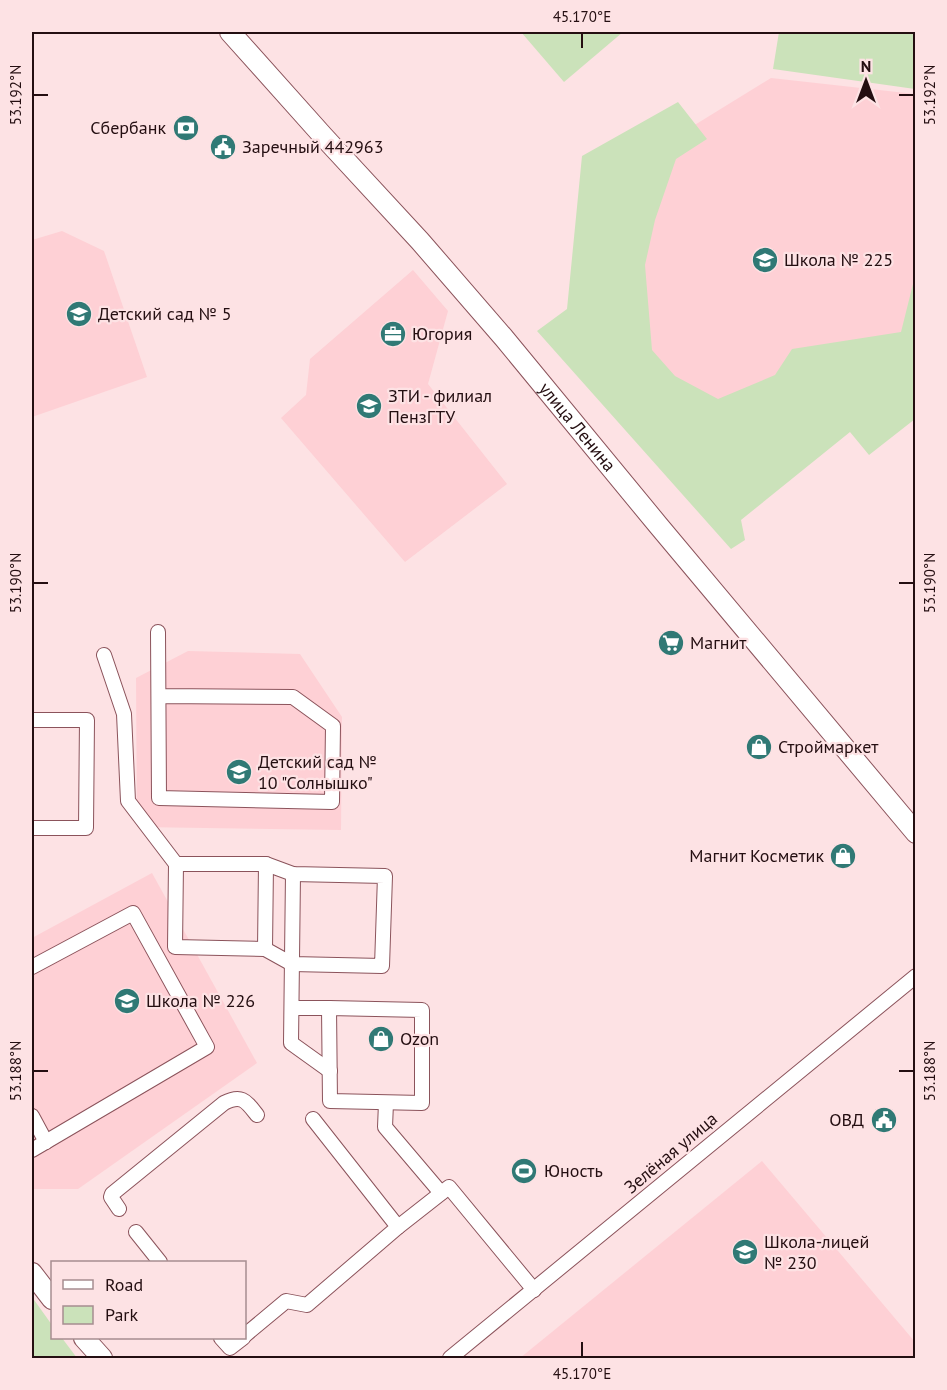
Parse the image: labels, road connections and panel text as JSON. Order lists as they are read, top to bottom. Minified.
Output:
{"streets":{"main road":["улица Ленина"],"street":["Зелёная улица"]},"places":{"bank":["Сбербанк"],"public building":["Заречный 442963","ОВД"],"school or university":["Школа № 225","Детский сад № 5","ЗТИ - филиал ПензГТУ","Детский сад № 10 \"Солнышко\"","Школа № 226","Школа-лицей № 230"],"office":["Югория"],"supermarket":["Магнит"],"shop":["Строймаркет","Магнит Косметик","Ozon"],"sports":["Юность"]},"legend":["Road","Park"],"north":"top","coordinates":["45.170°E","53.192°N","53.190°N","53.188°N"]}
